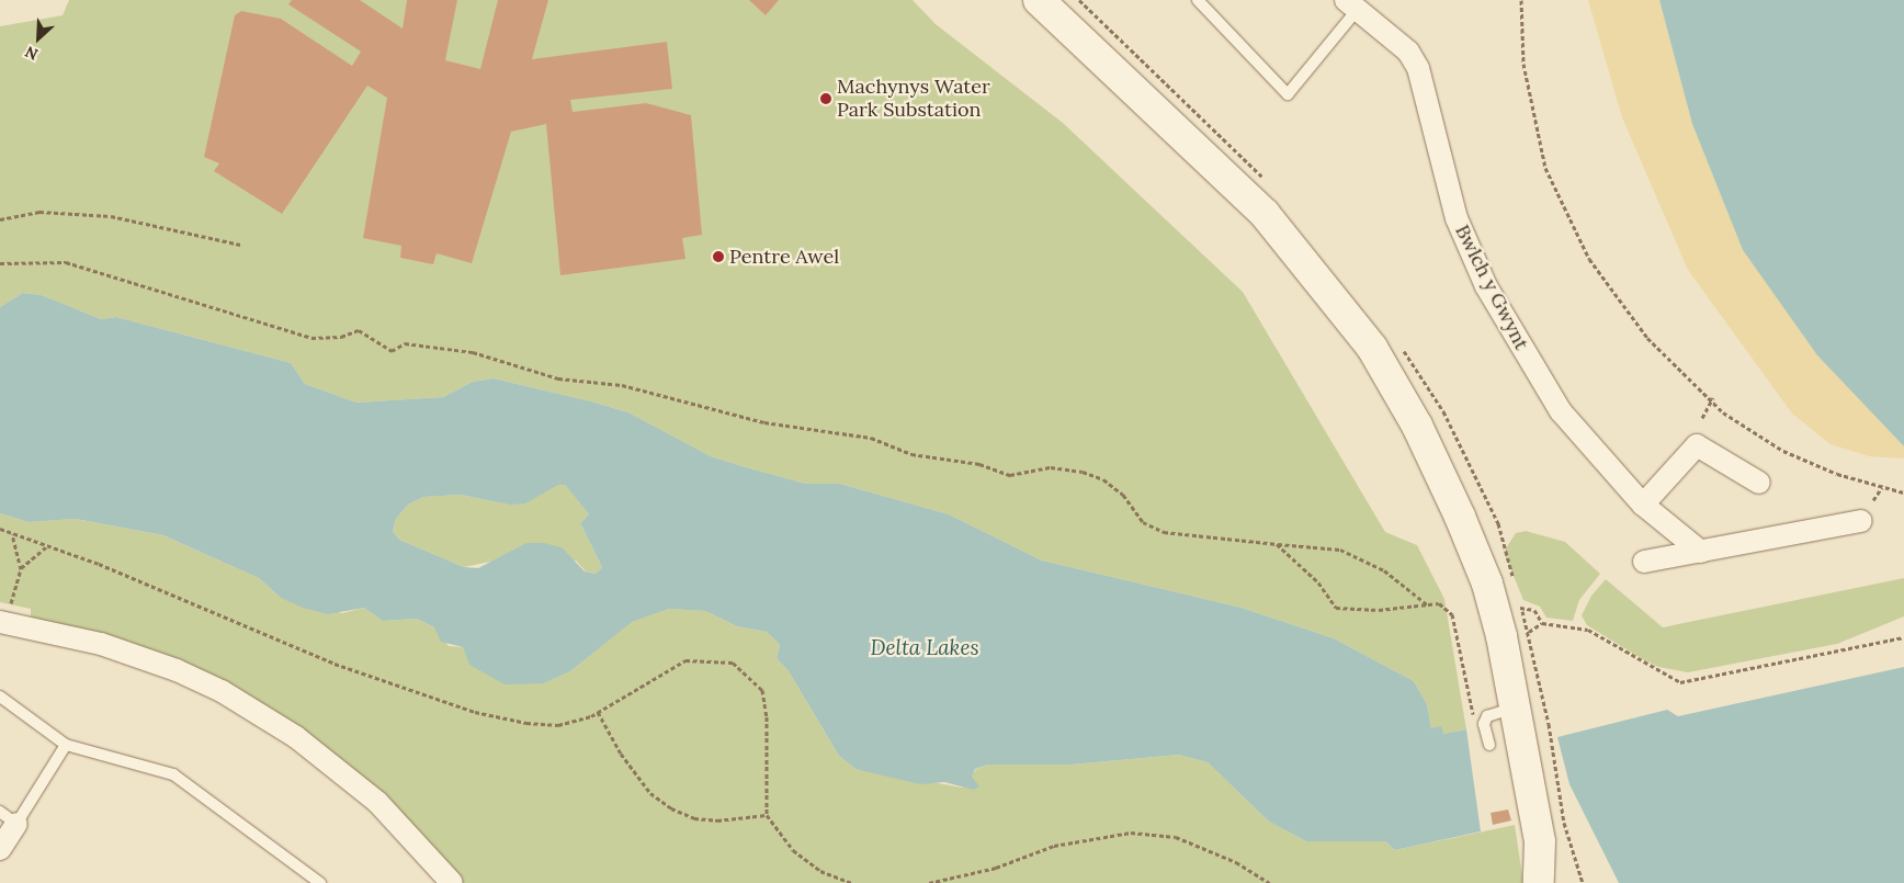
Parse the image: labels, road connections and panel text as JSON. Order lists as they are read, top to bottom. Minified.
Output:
{"streets":{"street":["Bwlch y Gwynt"]},"water":["Delta Lakes"],"places":["Machynys Water Park Substation","Pentre Awel"],"north":"bottom left"}
